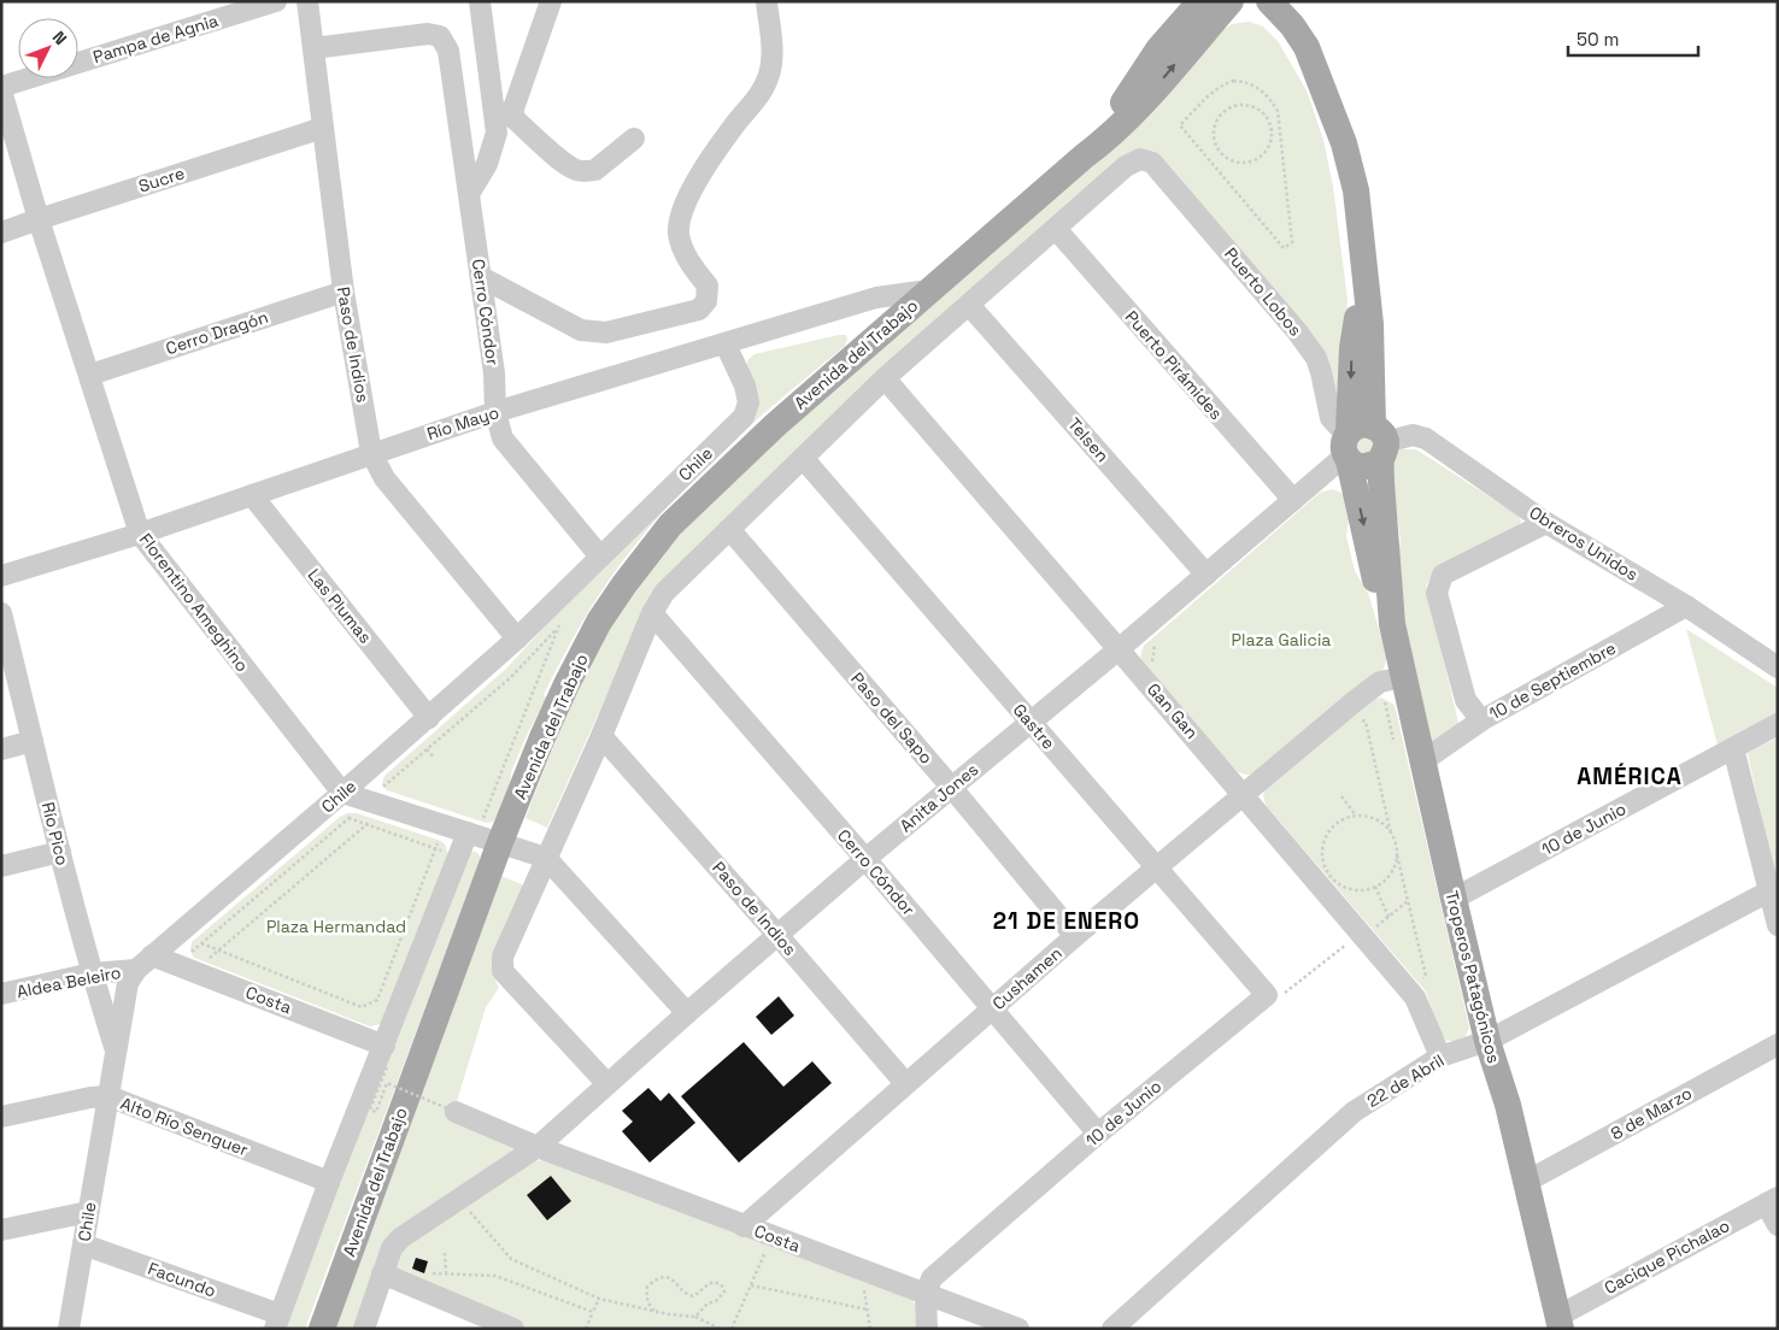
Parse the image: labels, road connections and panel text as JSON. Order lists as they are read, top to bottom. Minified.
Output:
{"streets":{"main road":["Avenida del Trabajo","Troperos Patagónicos"],"street":["Pampa de Agnia","Sucre","Puerto Lobos","Cerro Cóndor","Cerro Dragón","Paso de Indios","Puerto Pirámides","Río Mayo","Telsen","Chile","Obreros Unidos","Florentino Ameghino","Las Plumas","10 de Septiembre","Gan Gan","Paso del Sapo","Gastre","Anita Jones","10 de Junio","Río Pico","Cushamen","Aldea Beleiro","Costa","22 de Abril","8 de Marzo","Alto Río Senguer","Cacique Pichalao","Facundo"]},"crossings":[["Pampa de Agnia","Florentino Ameghino"],["Sucre","Paso de Indios"],["Sucre","Florentino Ameghino"],["Puerto Lobos","Puerto Pirámides"],["Puerto Lobos","Obreros Unidos"],["Puerto Lobos","Anita Jones"],["Puerto Lobos","Troperos Patagónicos"],["Cerro Cóndor","Paso de Indios"],["Cerro Cóndor","Río Mayo"],["Cerro Cóndor","Chile"],["Cerro Cóndor","Anita Jones"],["Cerro Cóndor","10 de Junio"],["Cerro Cóndor","Cushamen"],["Cerro Dragón","Paso de Indios"],["Cerro Dragón","Florentino Ameghino"],["Paso de Indios","Río Mayo"],["Paso de Indios","Chile"],["Paso de Indios","Anita Jones"],["Paso de Indios","Cushamen"],["Avenida del Trabajo","Río Mayo"],["Puerto Pirámides","Anita Jones"],["Río Mayo","Chile"],["Río Mayo","Florentino Ameghino"],["Río Mayo","Las Plumas"],["Telsen","Anita Jones"],["Chile","Florentino Ameghino"],["Chile","Las Plumas"],["Chile","Río Pico"],["Chile","Aldea Beleiro"],["Chile","Costa"],["Chile","Alto Río Senguer"],["Chile","Facundo"],["Obreros Unidos","10 de Septiembre"],["Obreros Unidos","Anita Jones"],["Obreros Unidos","Troperos Patagónicos"],["10 de Septiembre","Troperos Patagónicos"],["Gan Gan","Anita Jones"],["Gan Gan","Cushamen"],["Gan Gan","22 de Abril"],["Paso del Sapo","Anita Jones"],["Paso del Sapo","Cushamen"],["Gastre","Anita Jones"],["Gastre","10 de Junio"],["Gastre","Cushamen"],["Anita Jones","Troperos Patagónicos"],["Anita Jones","Costa"],["10 de Junio","Troperos Patagónicos"],["10 de Junio","Costa"],["Río Pico","Aldea Beleiro"],["Troperos Patagónicos","Cushamen"],["Troperos Patagónicos","22 de Abril"],["Troperos Patagónicos","8 de Marzo"],["Troperos Patagónicos","Cacique Pichalao"],["Cushamen","Costa"]],"districts":["AMÉRICA","21 DE ENERO"],"parks":["Plaza Galicia","Plaza Hermandad"],"scale_bar":"50 m","north":"top right"}
